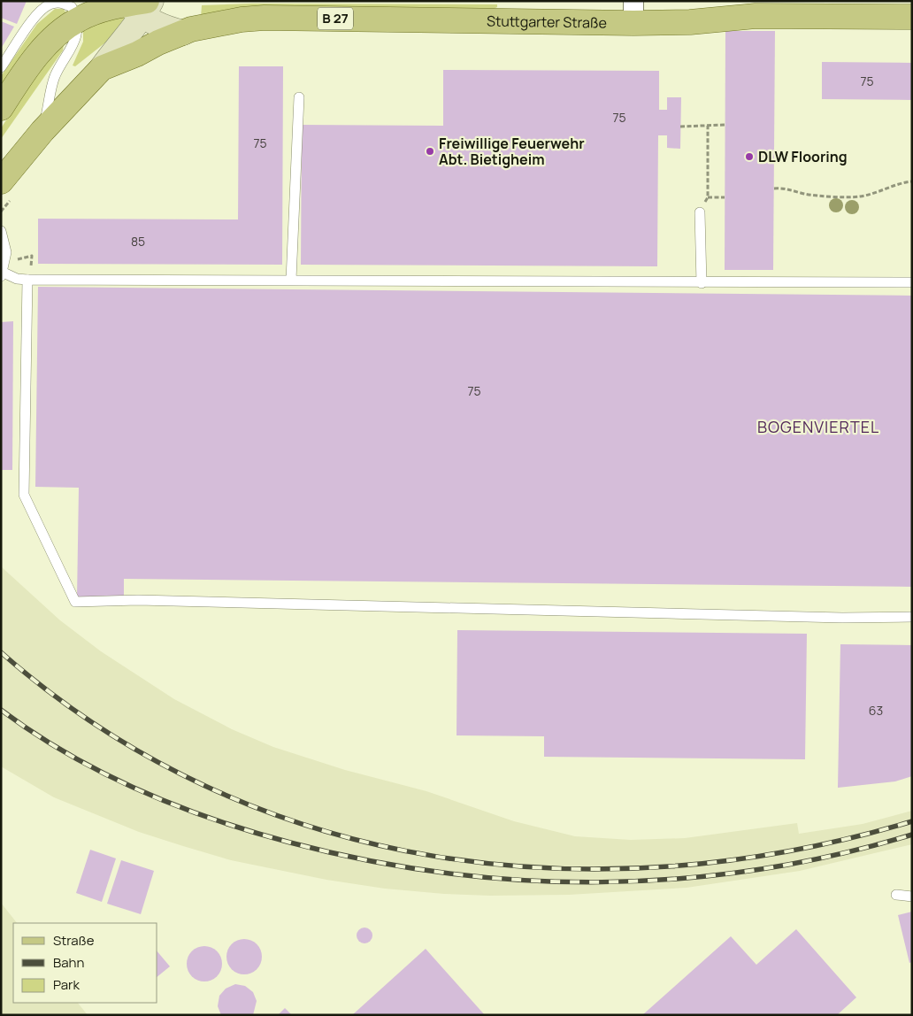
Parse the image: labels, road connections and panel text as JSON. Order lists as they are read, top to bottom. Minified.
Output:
{"streets":{"main road":["B 27","Stuttgarter Straße"]},"districts":["BOGENVIERTEL"],"places":["Freiwillige Feuerwehr Abt. Bietigheim","DLW Flooring"],"house_numbers":["75","75","75","85","75","63"],"legend":["Straße","Bahn","Park"]}
